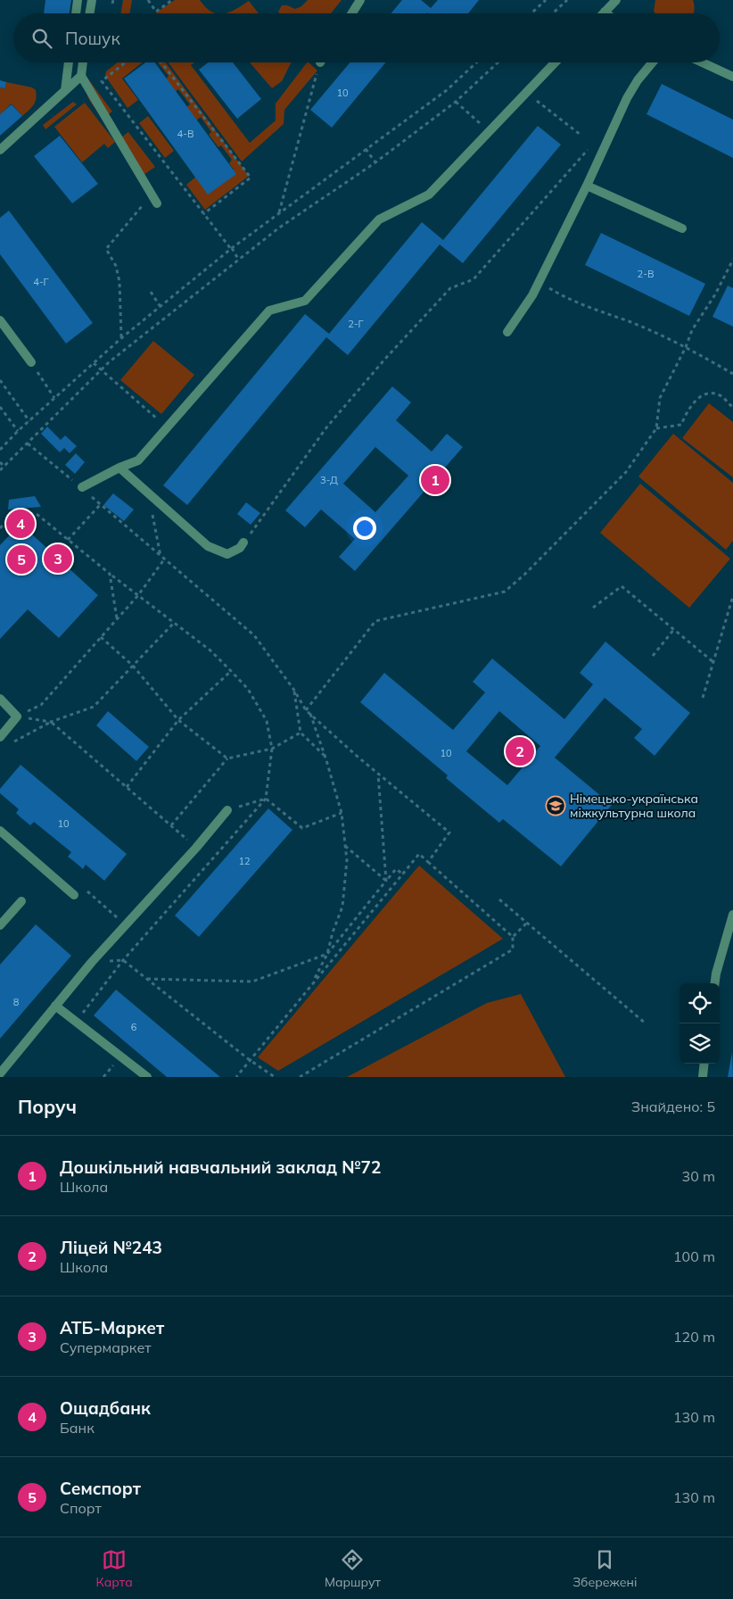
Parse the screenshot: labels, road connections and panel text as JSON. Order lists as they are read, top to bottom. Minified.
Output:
{"places":{"school or university":["Німецько-українська міжкультурна школа"]},"house_numbers":["10","4-В","2-В","4-Г","2-Г","3-Д","10","10","12","8","6"],"page":{"search":"Пошук","pins":["1","4","3","5","2"],"heading":["Поруч","Знайдено: 5"],"list":[{"mark":"1","name":"Дошкільний навчальний заклад №72","note":"Школа","value":"30 m"},{"mark":"2","name":"Ліцей №243","note":"Школа","value":"100 m"},{"mark":"3","name":"АТБ-Маркет","note":"Супермаркет","value":"120 m"},{"mark":"4","name":"Ощадбанк","note":"Банк","value":"130 m"},{"mark":"5","name":"Семспорт","note":"Спорт","value":"130 m"}],"nav":["Карта","Маршрут","Збережені"]}}
